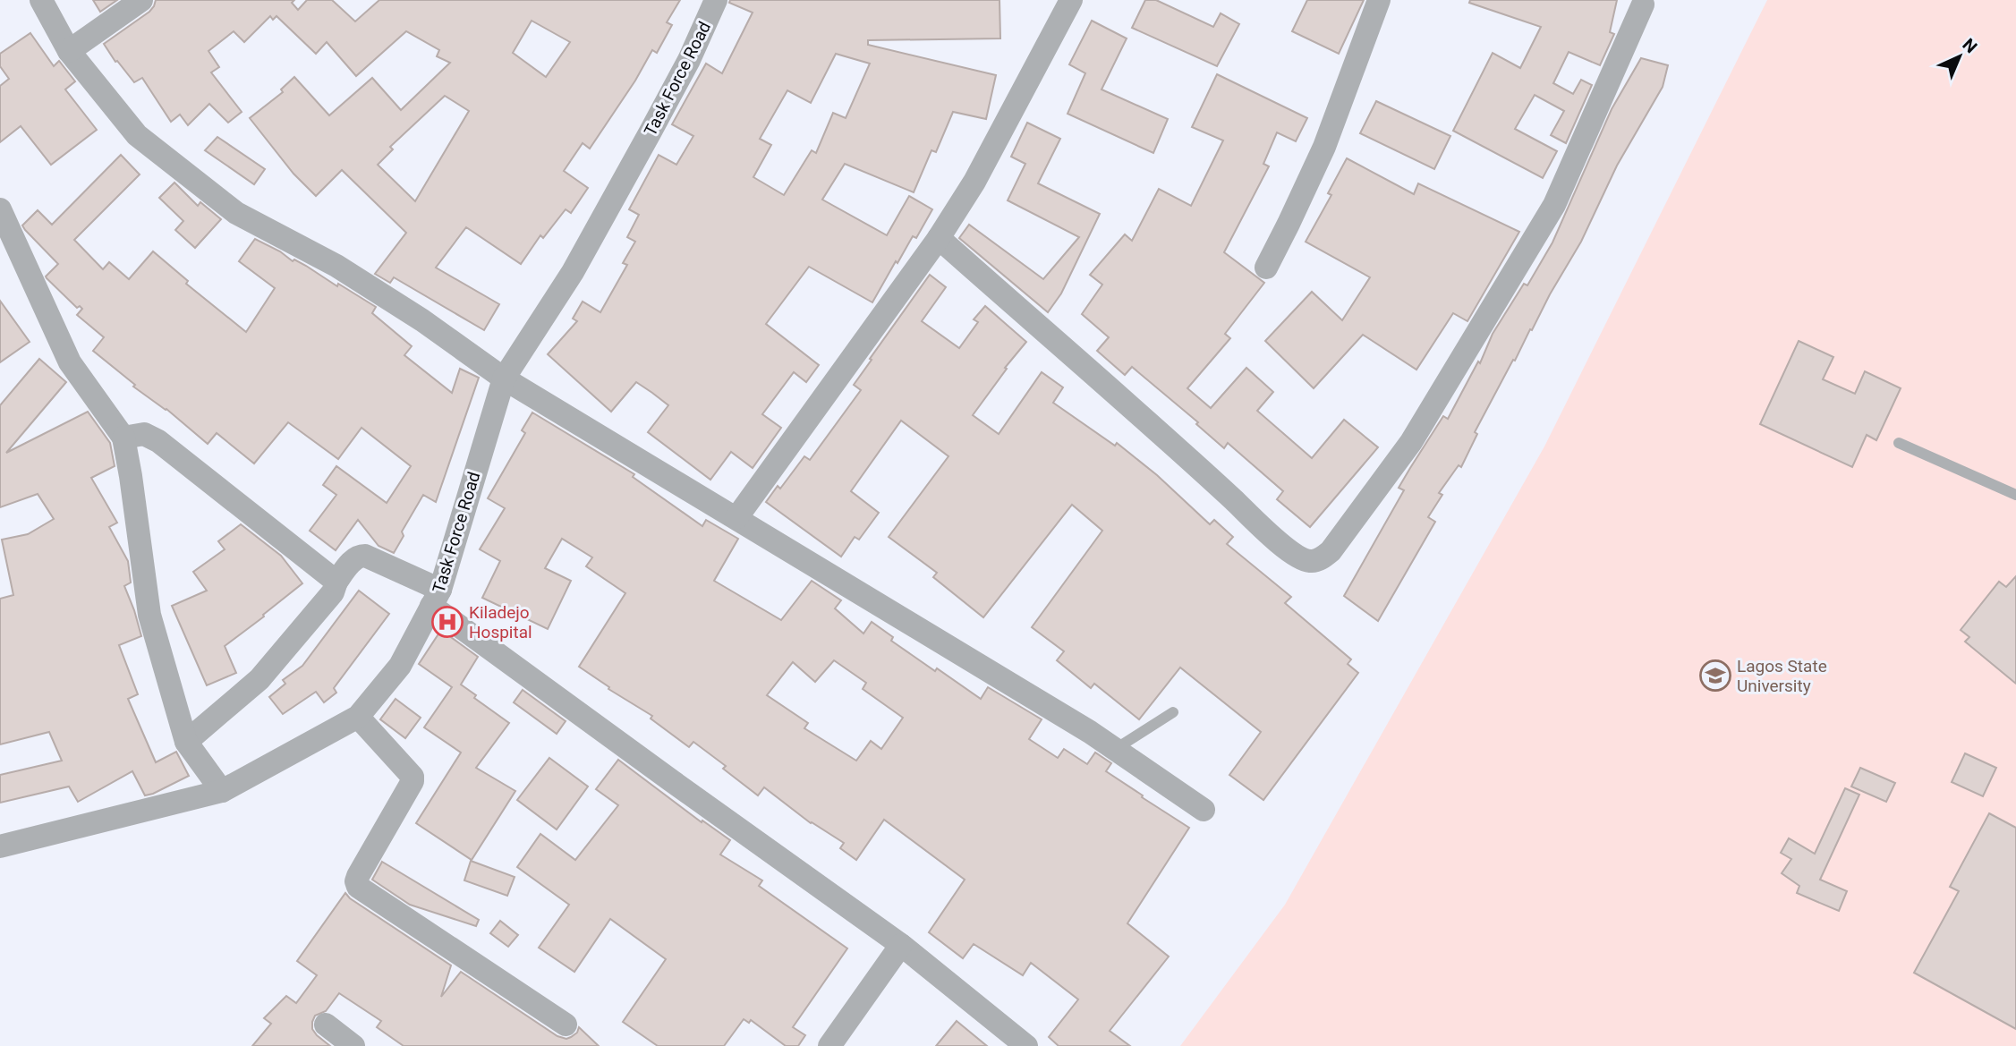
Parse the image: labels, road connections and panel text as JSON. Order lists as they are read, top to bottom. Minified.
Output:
{"streets":{"street":["Task Force Road"]},"places":{"hospital":["Kiladejo Hospital"],"school or university":["Lagos State University"]},"north":"top right"}
